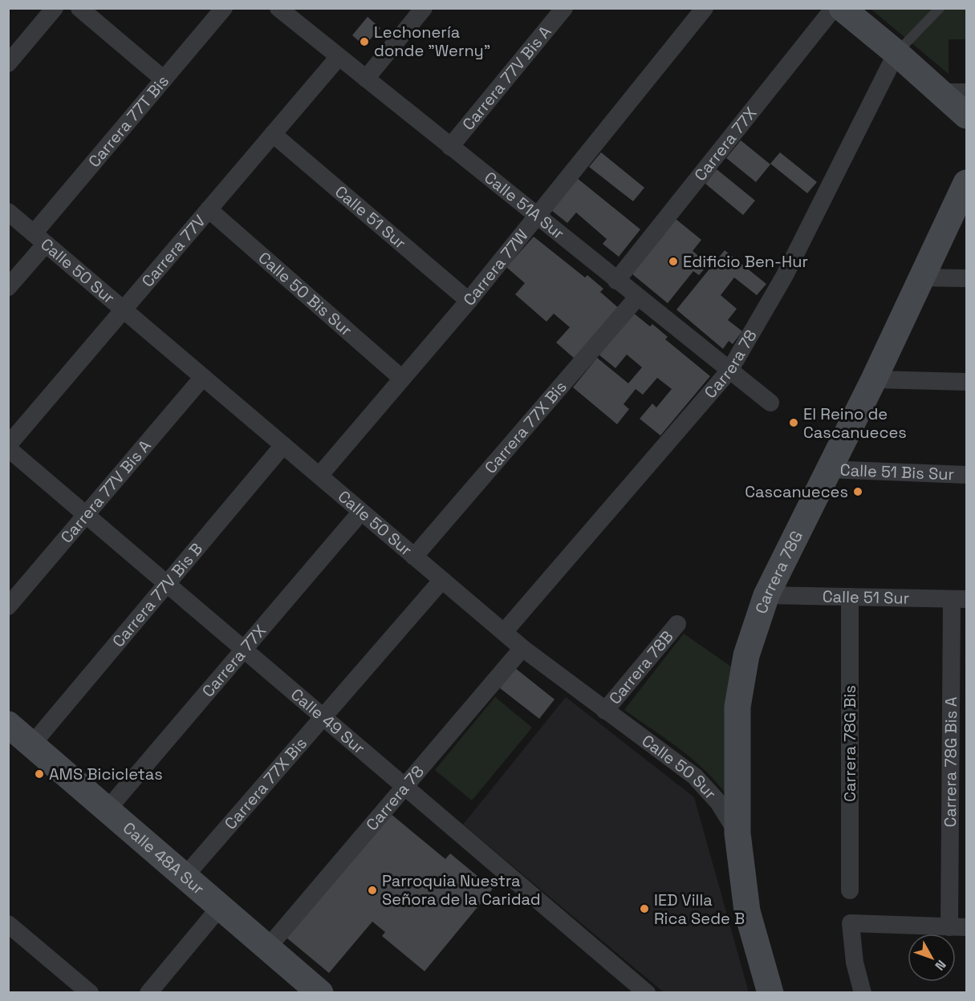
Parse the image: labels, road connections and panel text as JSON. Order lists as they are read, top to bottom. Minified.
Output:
{"streets":{"street":["Carrera 77V Bis A","Carrera 77T Bis","Carrera 77X","Calle 51A Sur","Calle 51 Sur","Carrera 77V","Carrera 77W","Calle 50 Sur","Calle 50 Bis Sur","Carrera 78","Carrera 77X Bis","Calle 51 Bis Sur","Carrera 78G","Carrera 77V Bis B","Carrera 78B","Calle 49 Sur","Carrera 78G Bis","Carrera 78G Bis A","Calle 48A Sur"]},"crossings":[["Carrera 77V Bis A","Calle 51A Sur"],["Carrera 77V Bis A","Calle 50 Sur"],["Carrera 77V Bis A","Calle 49 Sur"],["Carrera 77T Bis","Calle 50 Sur"],["Carrera 77X","Calle 51A Sur"],["Carrera 77X","Calle 50 Sur"],["Carrera 77X","Calle 49 Sur"],["Carrera 77X","Calle 48A Sur"],["Calle 51A Sur","Carrera 77V"],["Calle 51A Sur","Carrera 77W"],["Calle 51A Sur","Carrera 78"],["Calle 51A Sur","Carrera 77X Bis"],["Calle 51 Sur","Carrera 77V"],["Calle 51 Sur","Carrera 77W"],["Calle 51 Sur","Carrera 78G"],["Calle 51 Sur","Carrera 78G Bis"],["Calle 51 Sur","Carrera 78G Bis A"],["Carrera 77V","Calle 50 Sur"],["Carrera 77V","Calle 50 Bis Sur"],["Carrera 77V","Calle 49 Sur"],["Carrera 77W","Calle 50 Sur"],["Carrera 77W","Calle 50 Bis Sur"],["Calle 50 Sur","Carrera 78"],["Calle 50 Sur","Carrera 77X Bis"],["Calle 50 Sur","Carrera 78G"],["Calle 50 Sur","Carrera 77V Bis B"],["Calle 50 Sur","Carrera 78B"],["Carrera 78","Calle 49 Sur"],["Carrera 78","Calle 48A Sur"],["Carrera 77X Bis","Calle 49 Sur"],["Carrera 77X Bis","Calle 48A Sur"],["Calle 51 Bis Sur","Carrera 78G"],["Carrera 77V Bis B","Calle 49 Sur"],["Carrera 77V Bis B","Calle 48A Sur"]],"places":["Lechonería donde \"Werny\"","Edificio Ben-Hur","El Reino de Cascanueces","Cascanueces","AMS Bicicletas","Parroquia Nuestra Señora de la Caridad","IED Villa Rica Sede B"],"north":"bottom right"}
